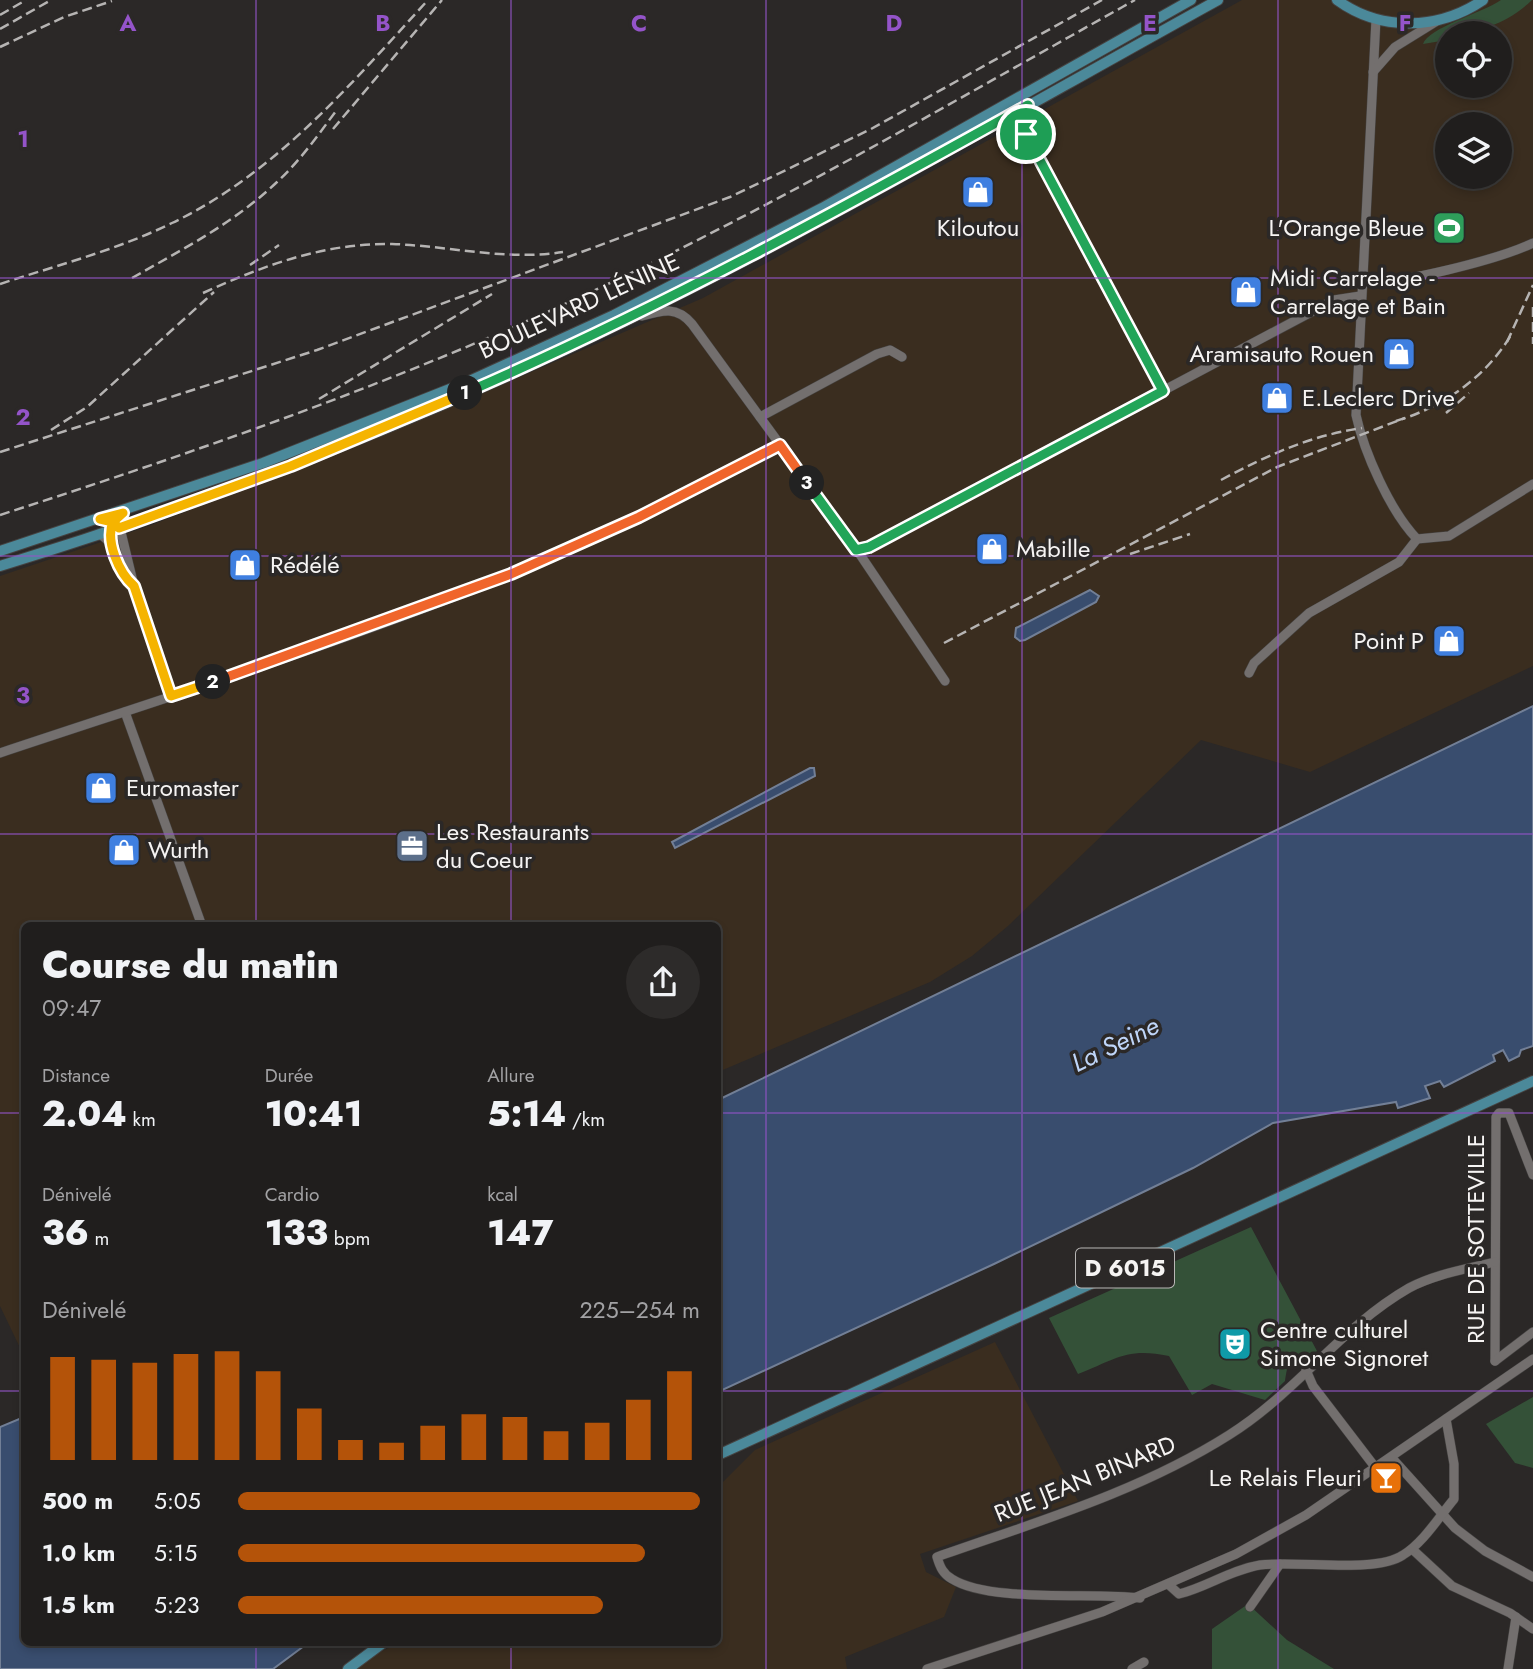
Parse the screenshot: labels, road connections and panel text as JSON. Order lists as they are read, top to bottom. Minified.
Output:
{"streets":{"main road":["BOULEVARD LÉNINE","D 6015"],"street":["RUE DE SOTTEVILLE","RUE JEAN BINARD"]},"crossings":[["RUE DE SOTTEVILLE","RUE JEAN BINARD"]],"water":["La Seine"],"places":{"shop":["Kiloutou","Midi Carrelage - Carrelage et Bain","Aramisauto Rouen","E.Leclerc Drive","Mabille","Rédélé","Point P","Euromaster","Wurth"],"sports":["L'Orange Bleue"],"office":["Les Restaurants du Coeur"],"theatre":["Centre culturel Simone Signoret"],"bar":["Le Relais Fleuri"]},"page":{"pins":["1","3","2"],"heading":["Course du matin","09:47"],"stats":[["Distance","2.04 km"],["Durée","10:41"],["Allure","5:14 /km"],["Dénivelé","36 m"],["Cardio","133 bpm"],["kcal","147"]],"chart":["Dénivelé","225–254 m"],"list":[{"name":"500 m","note":"5:05"},{"name":"1.0 km","note":"5:15"},{"name":"1.5 km","note":"5:23"}]},"grid":{"columns":["A","B","C","D","E","F"],"rows":["1","2","3"]}}
